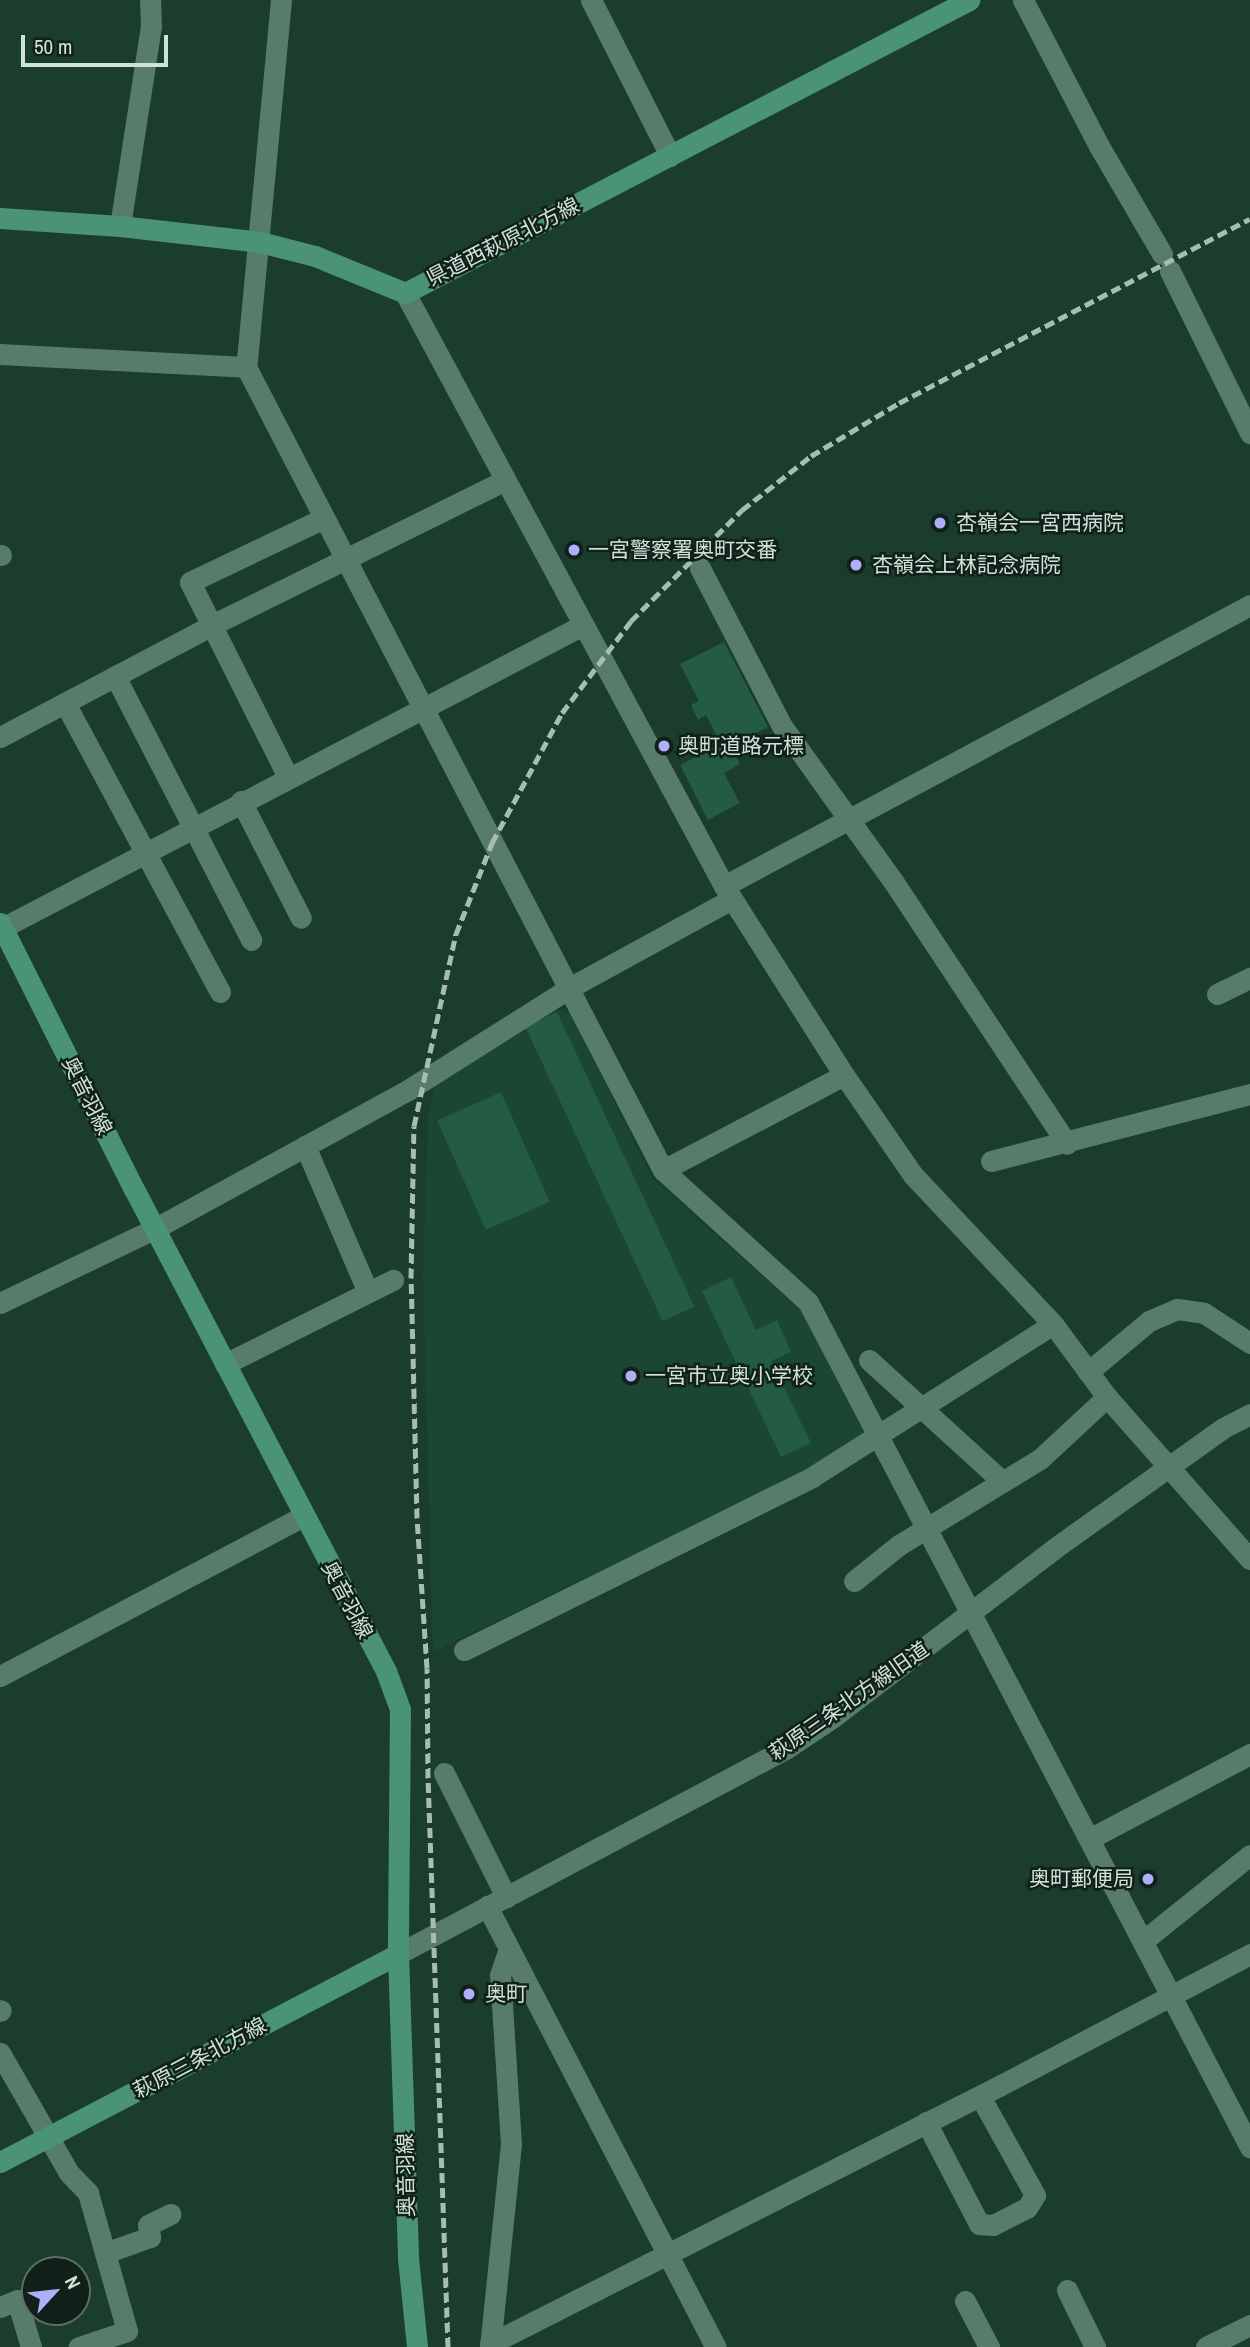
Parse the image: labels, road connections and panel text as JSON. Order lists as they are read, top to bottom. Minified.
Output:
{"streets":{"main road":["県道西萩原北方線","奥音羽線","萩原三条北方線"],"street":["萩原三条北方線旧道"]},"crossings":[["奥音羽線","萩原三条北方線旧道"],["奥音羽線","萩原三条北方線"],["萩原三条北方線旧道","萩原三条北方線"]],"places":["杏嶺会一宮西病院","一宮警察署奥町交番","杏嶺会上林記念病院","奥町道路元標","一宮市立奥小学校","奥町郵便局","奥町"],"scale_bar":"50 m","north":"top right"}
